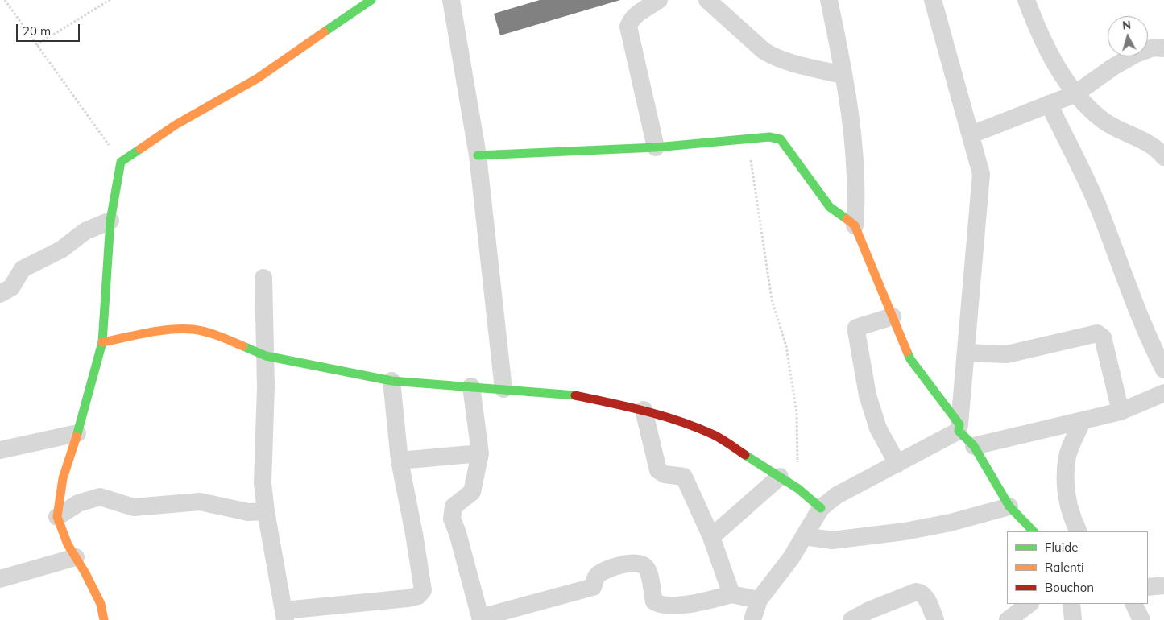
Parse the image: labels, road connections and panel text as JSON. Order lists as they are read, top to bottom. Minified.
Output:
{"legend":["Fluide","Ralenti","Bouchon"],"scale_bar":"20 m","north":"top"}
